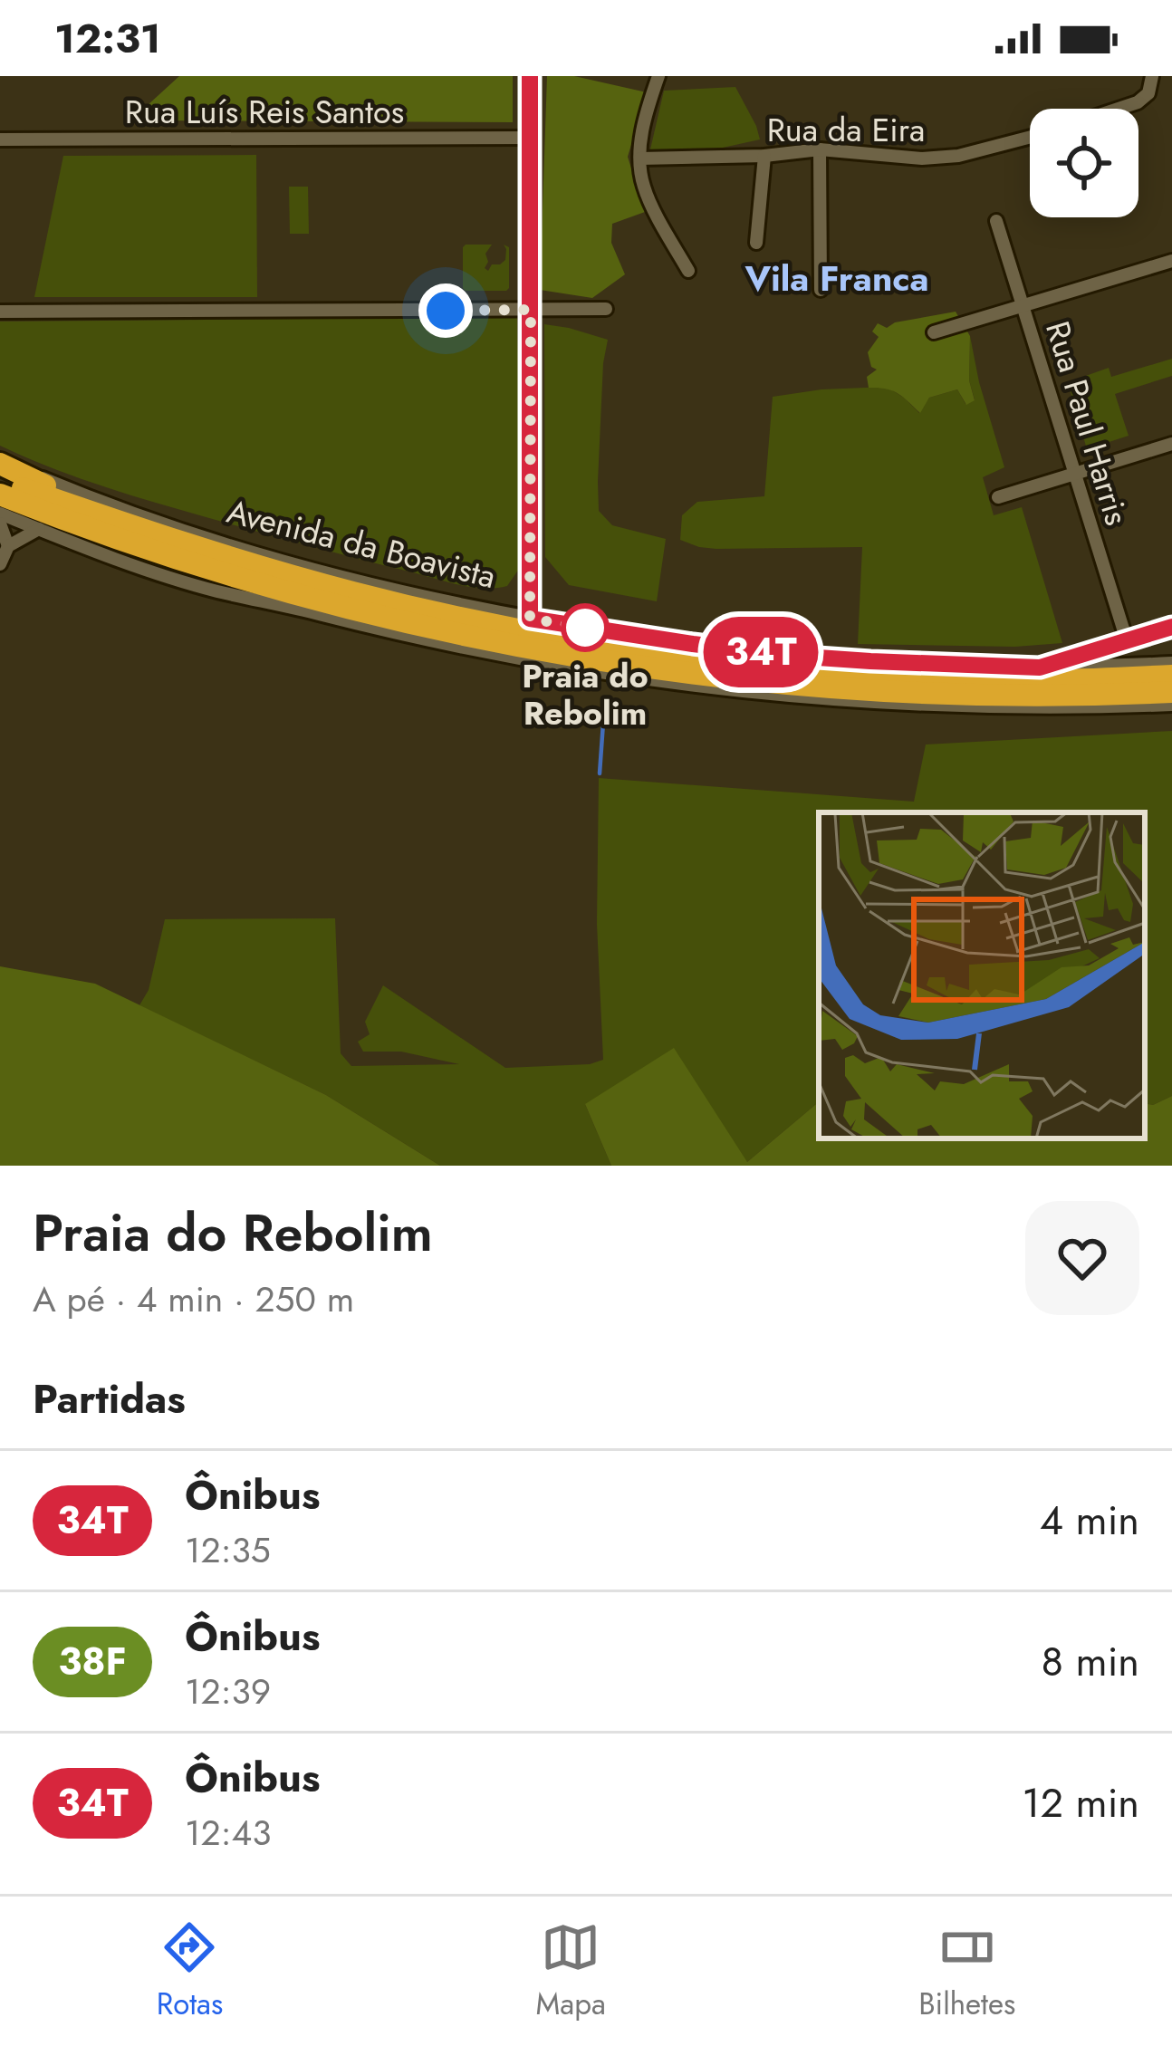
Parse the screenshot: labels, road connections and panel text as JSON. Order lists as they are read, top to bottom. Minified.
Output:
{"streets":{"highway":["Avenida da Boavista"],"street":["Rua Luís Reis Santos","Rua da Eira","Rua Paul Harris"]},"districts":["Vila Franca"],"places":["Praia do Rebolim"],"lines":["bus line 34T"],"page":{"status":"12:31","on_map":"34T","heading":[["Praia do Rebolim","A pé · 4 min · 250 m"],"Partidas"],"list":[{"mark":"34T","name":"Ônibus","note":"12:35","value":"4 min"},{"mark":"38F","name":"Ônibus","note":"12:39","value":"8 min"},{"mark":"34T","name":"Ônibus","note":"12:43","value":"12 min"}],"tabs":["Rotas","Mapa","Bilhetes"]}}
